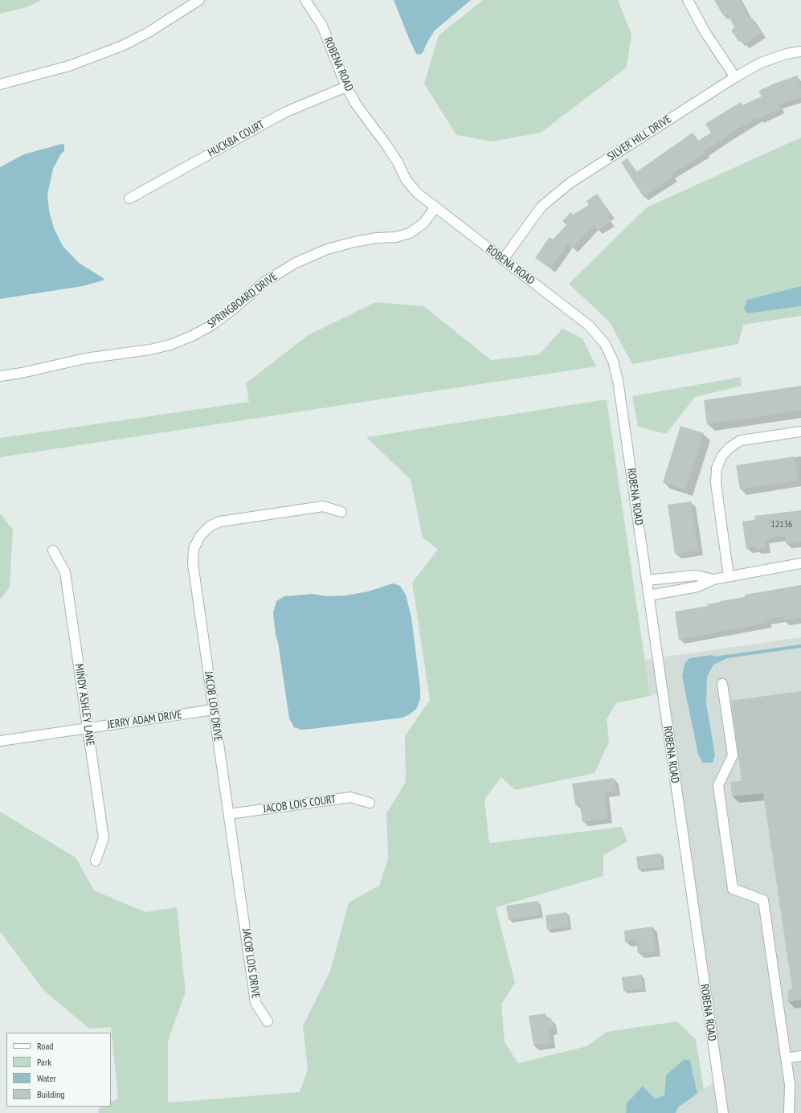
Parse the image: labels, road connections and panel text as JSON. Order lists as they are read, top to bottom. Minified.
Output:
{"streets":{"street":["ROBENA ROAD","SILVER HILL DRIVE","HUCKBA COURT","SPRINGBOARD DRIVE","MINDY ASHLEY LANE","JACOB LOIS DRIVE","JERRY ADAM DRIVE","JACOB LOIS COURT"]},"crossings":[["ROBENA ROAD","SILVER HILL DRIVE"],["ROBENA ROAD","HUCKBA COURT"],["ROBENA ROAD","SPRINGBOARD DRIVE"],["MINDY ASHLEY LANE","JERRY ADAM DRIVE"],["JACOB LOIS DRIVE","JERRY ADAM DRIVE"],["JACOB LOIS DRIVE","JACOB LOIS COURT"]],"house_numbers":["12136"],"legend":["Road","Park","Water","Building"]}
